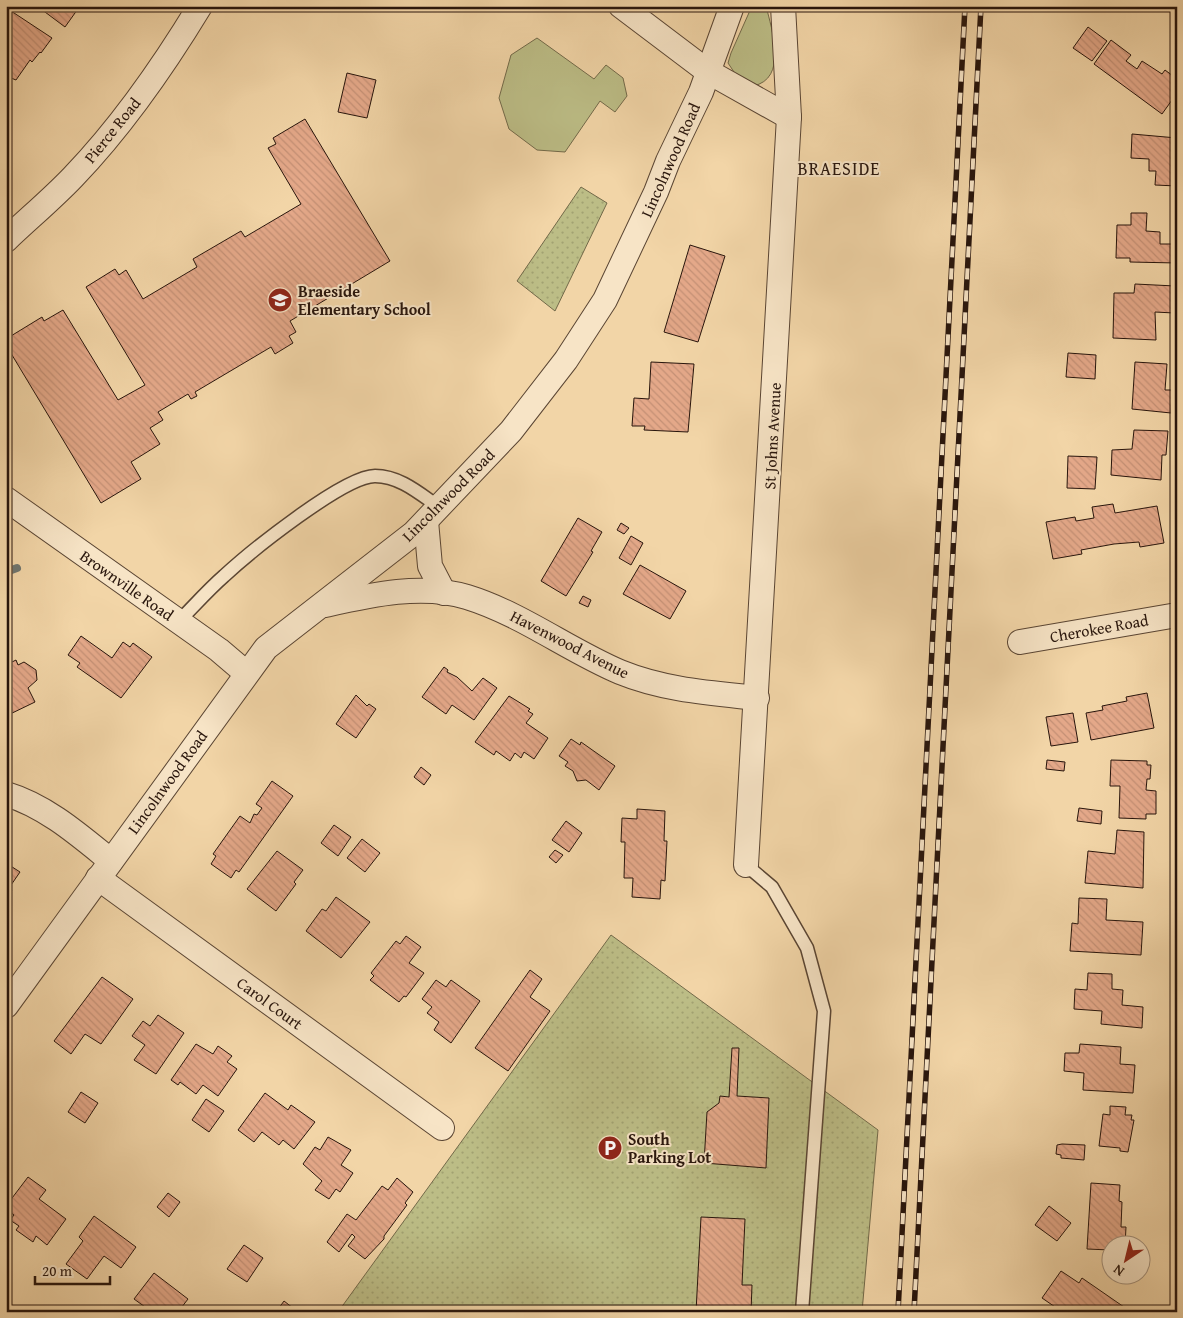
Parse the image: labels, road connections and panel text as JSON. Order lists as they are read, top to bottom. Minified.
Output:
{"streets":{"street":["Pierce Road","Lincolnwood Road","St Johns Avenue","Brownville Road","Cherokee Road","Havenwood Avenue","Carol Court"]},"crossings":[["Lincolnwood Road","Brownville Road"],["Lincolnwood Road","Havenwood Avenue"],["Lincolnwood Road","Carol Court"],["St Johns Avenue","Havenwood Avenue"]],"districts":["BRAESIDE"],"places":{"school or university":["Braeside Elementary School"],"parking":["South Parking Lot"]},"scale_bar":"20 m","north":"bottom left"}
